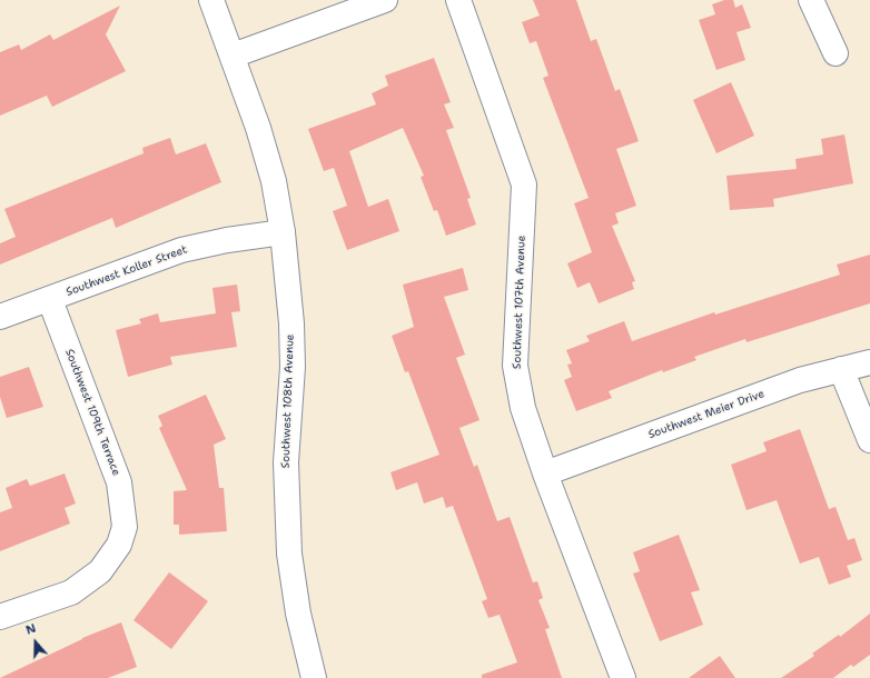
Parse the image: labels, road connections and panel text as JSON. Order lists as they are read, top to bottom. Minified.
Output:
{"streets":{"street":["Southwest Koller Street","Southwest 107th Avenue","Southwest 108th Avenue","Southwest 109th Terrace","Southwest Meier Drive"]},"crossings":[["Southwest Koller Street","Southwest 108th Avenue"],["Southwest Koller Street","Southwest 109th Terrace"],["Southwest 107th Avenue","Southwest Meier Drive"]],"north":"top"}
